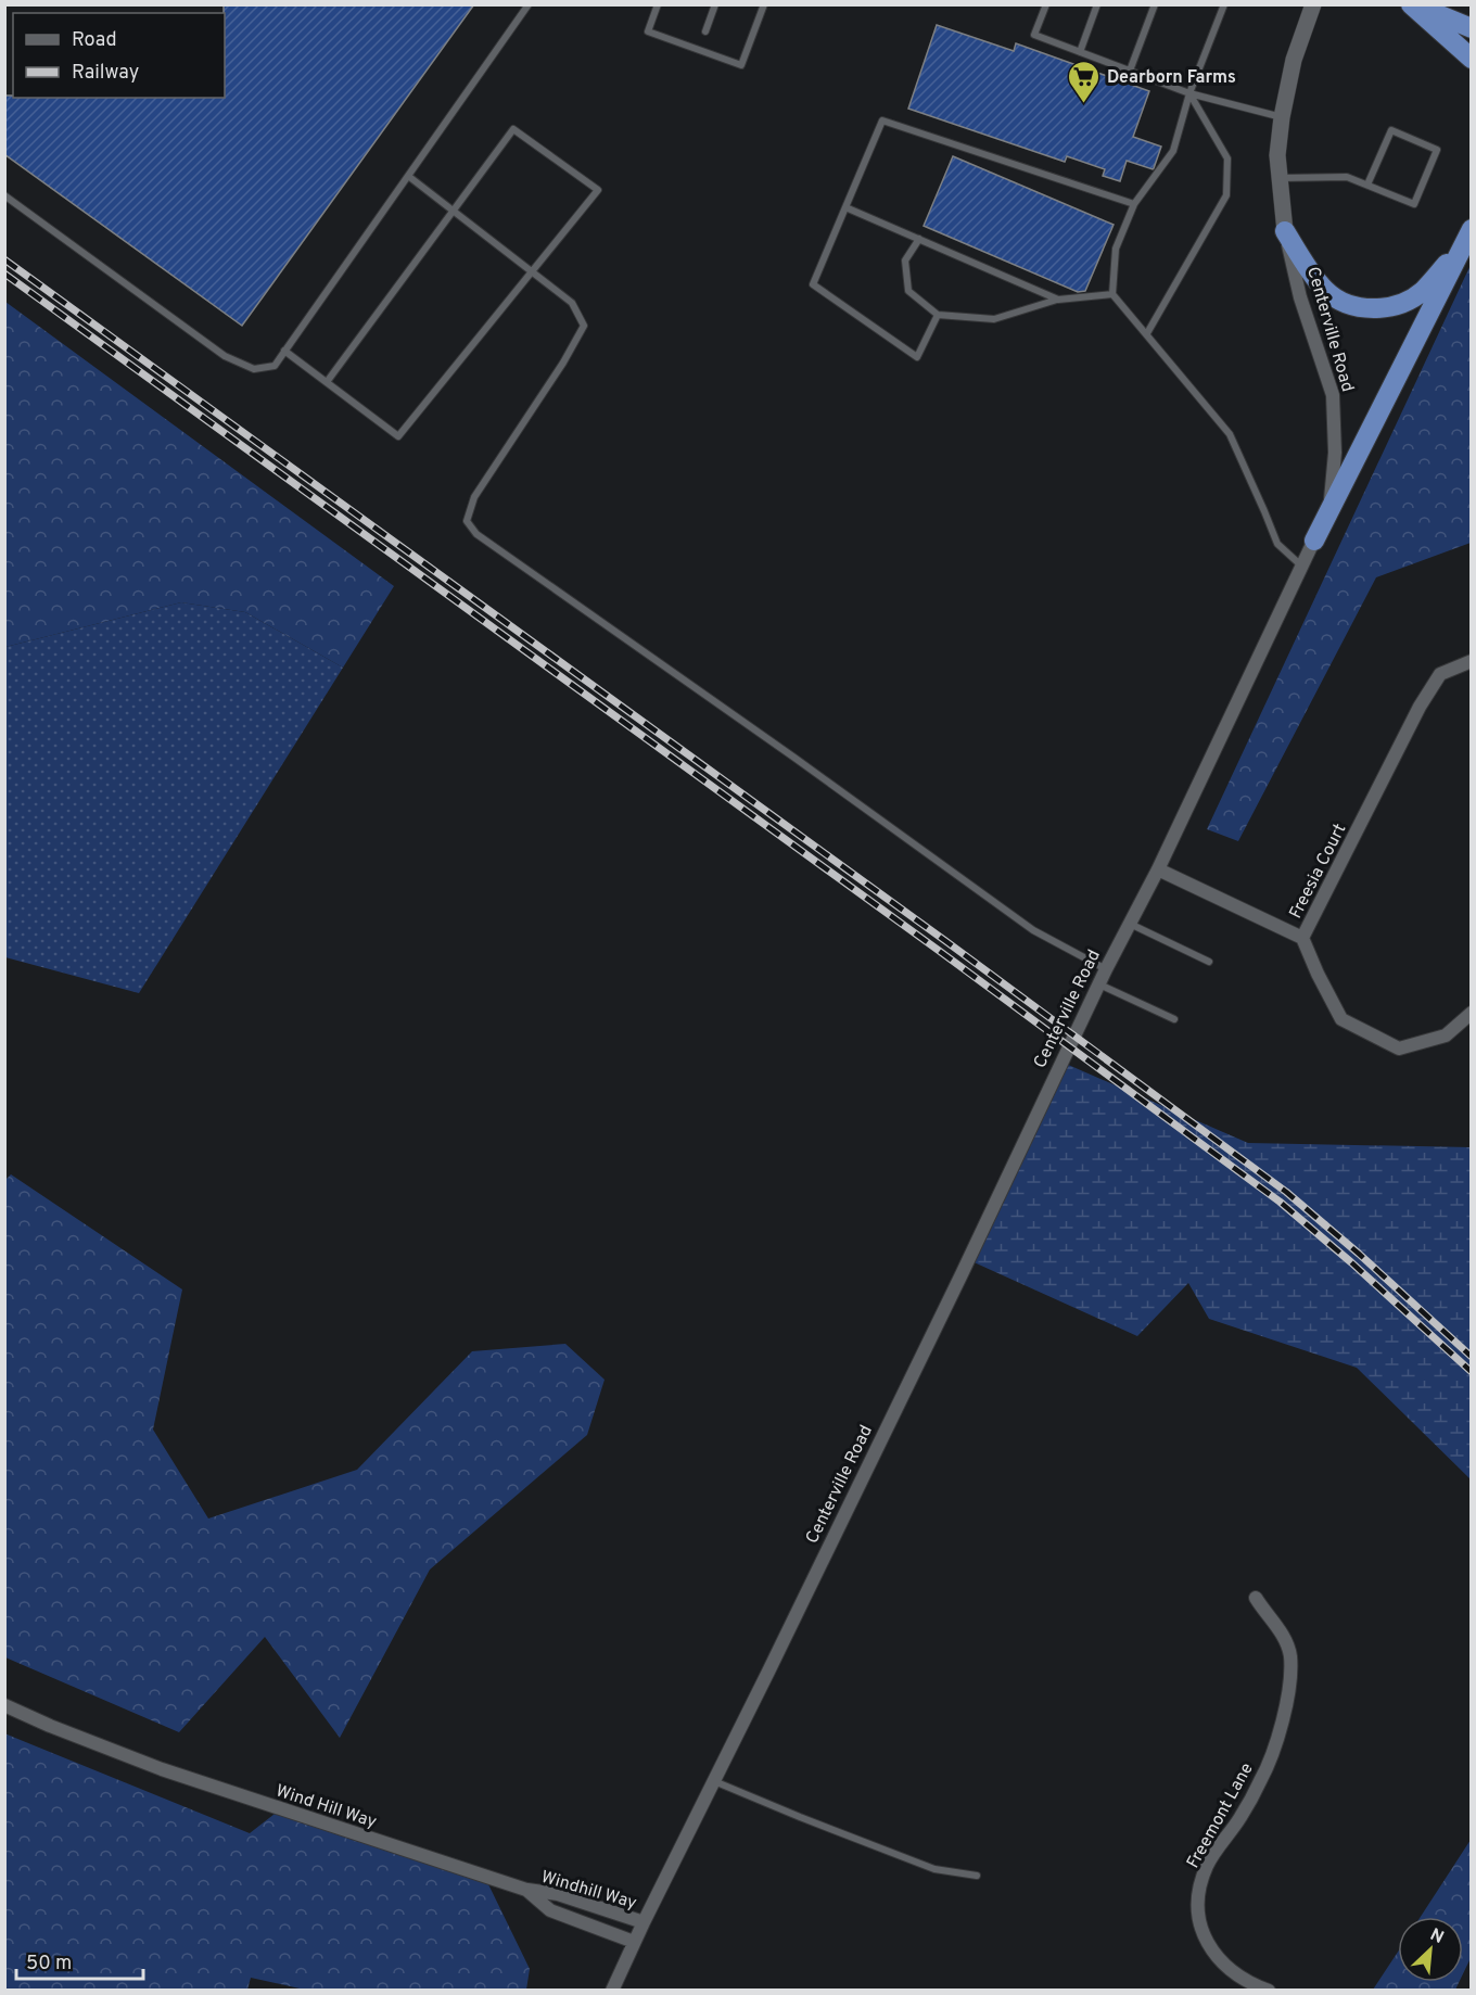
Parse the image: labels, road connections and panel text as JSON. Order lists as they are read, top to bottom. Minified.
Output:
{"streets":{"street":["Centerville Road","Freesia Court","Wind Hill Way","Freemont Lane","Windhill Way"]},"crossings":[["Centerville Road","Wind Hill Way"],["Centerville Road","Windhill Way"],["Wind Hill Way","Windhill Way"]],"places":{"supermarket":["Dearborn Farms"]},"legend":["Road","Railway"],"scale_bar":"50 m","north":"top right"}
